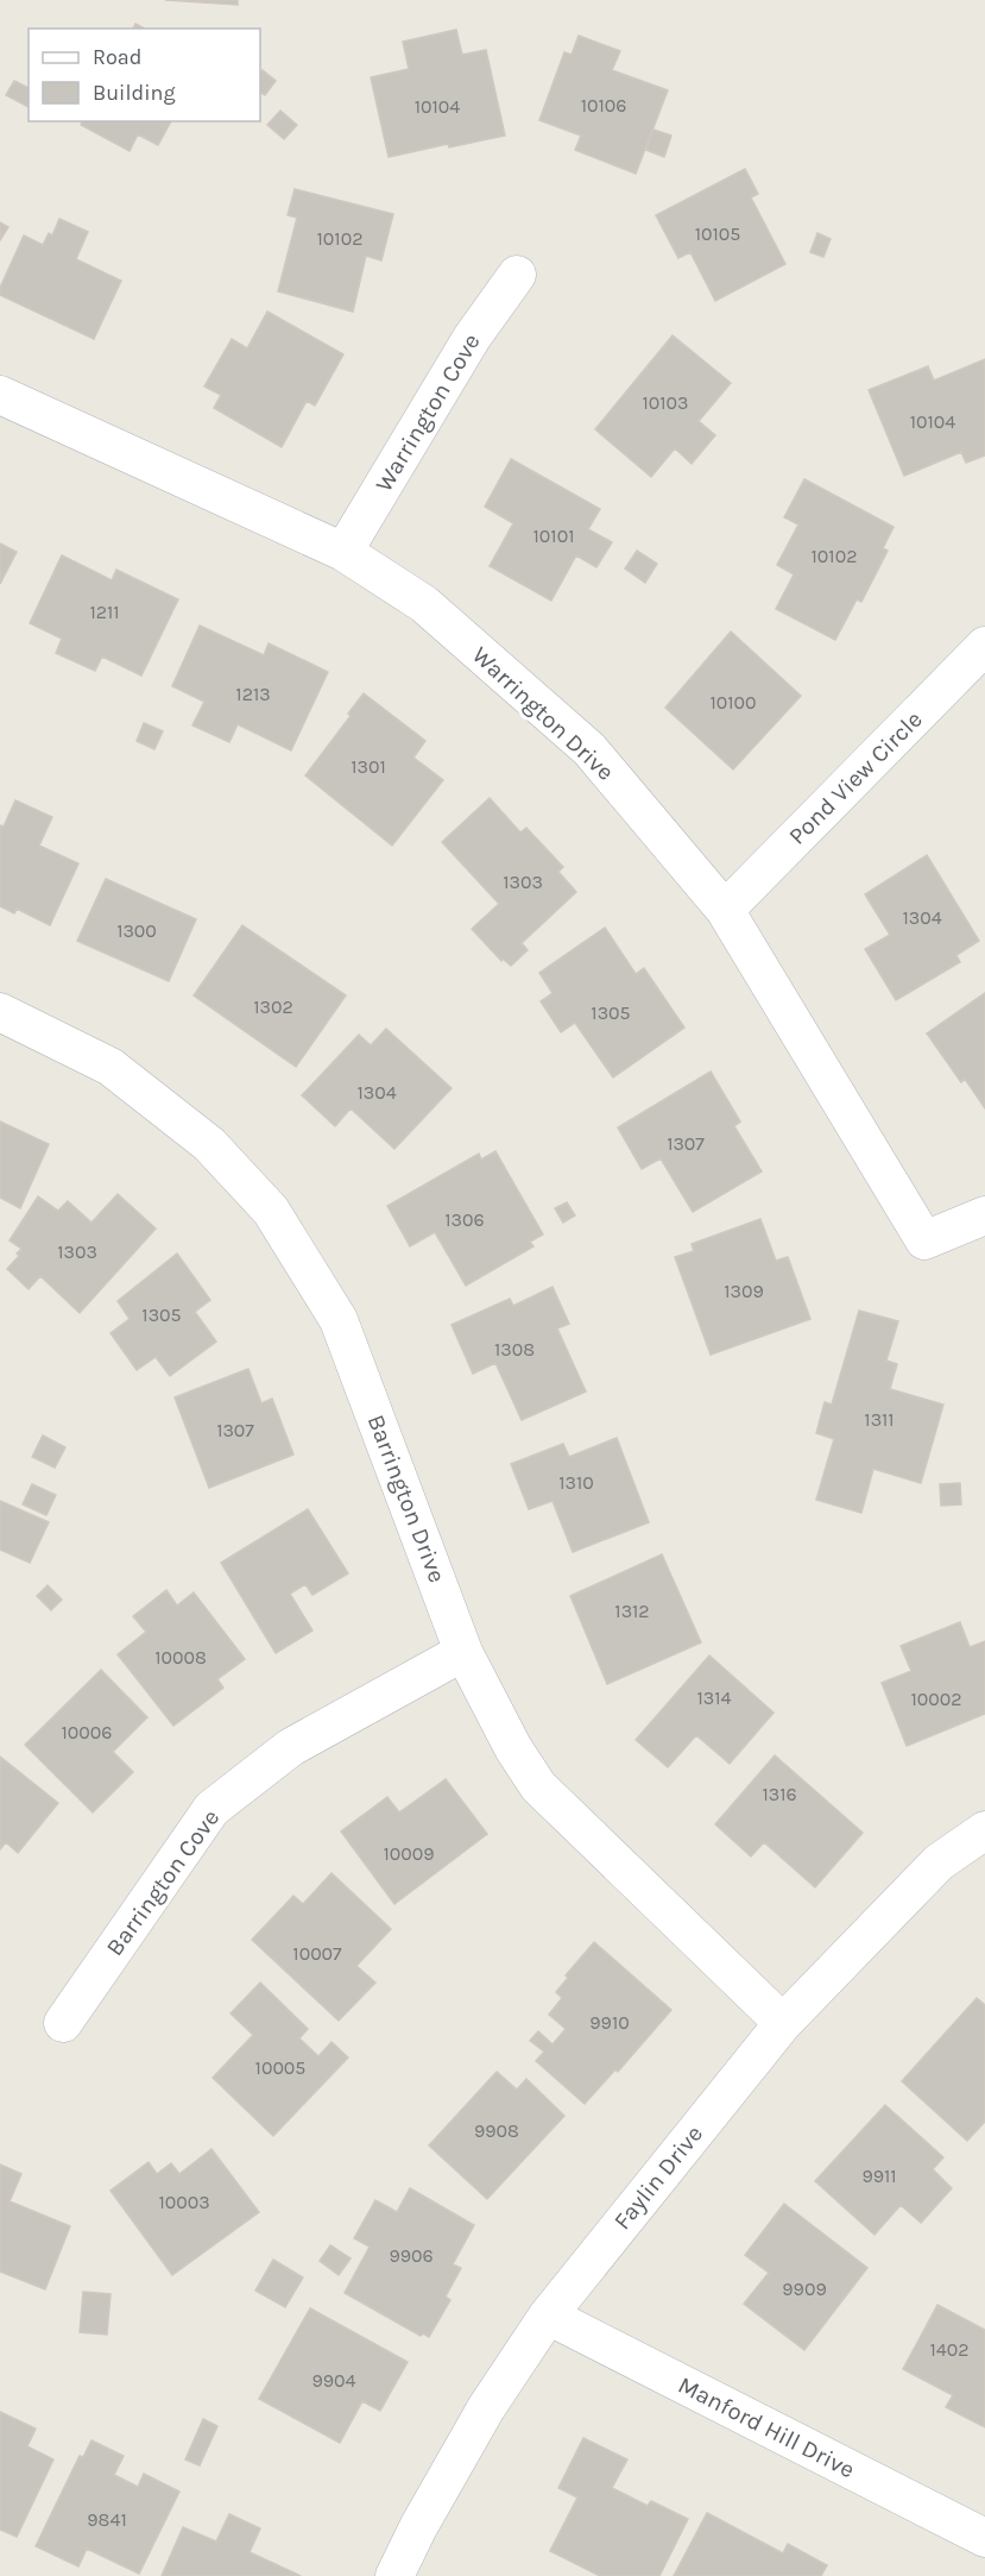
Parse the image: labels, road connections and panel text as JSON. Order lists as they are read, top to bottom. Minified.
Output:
{"streets":{"street":["Warrington Cove","Warrington Drive","Pond View Circle","Barrington Drive","Barrington Cove","Faylin Drive","Manford Hill Drive"]},"crossings":[["Warrington Cove","Warrington Drive"],["Warrington Drive","Pond View Circle"],["Barrington Drive","Barrington Cove"],["Barrington Drive","Faylin Drive"],["Faylin Drive","Manford Hill Drive"]],"house_numbers":["10106","10104","10105","10102","10103","10104","10101","10102","1211","1213","10100","1301","1303","1304","1300","1302","1305","1304","1307","1306","1303","1309","1305","1308","1311","1307","1310","1312","10008","1314","10002","10006","1316","10009","10007","9910","10005","9908","9911","10003","9906","9909","1402","9904","9841"],"legend":["Road","Building"]}
